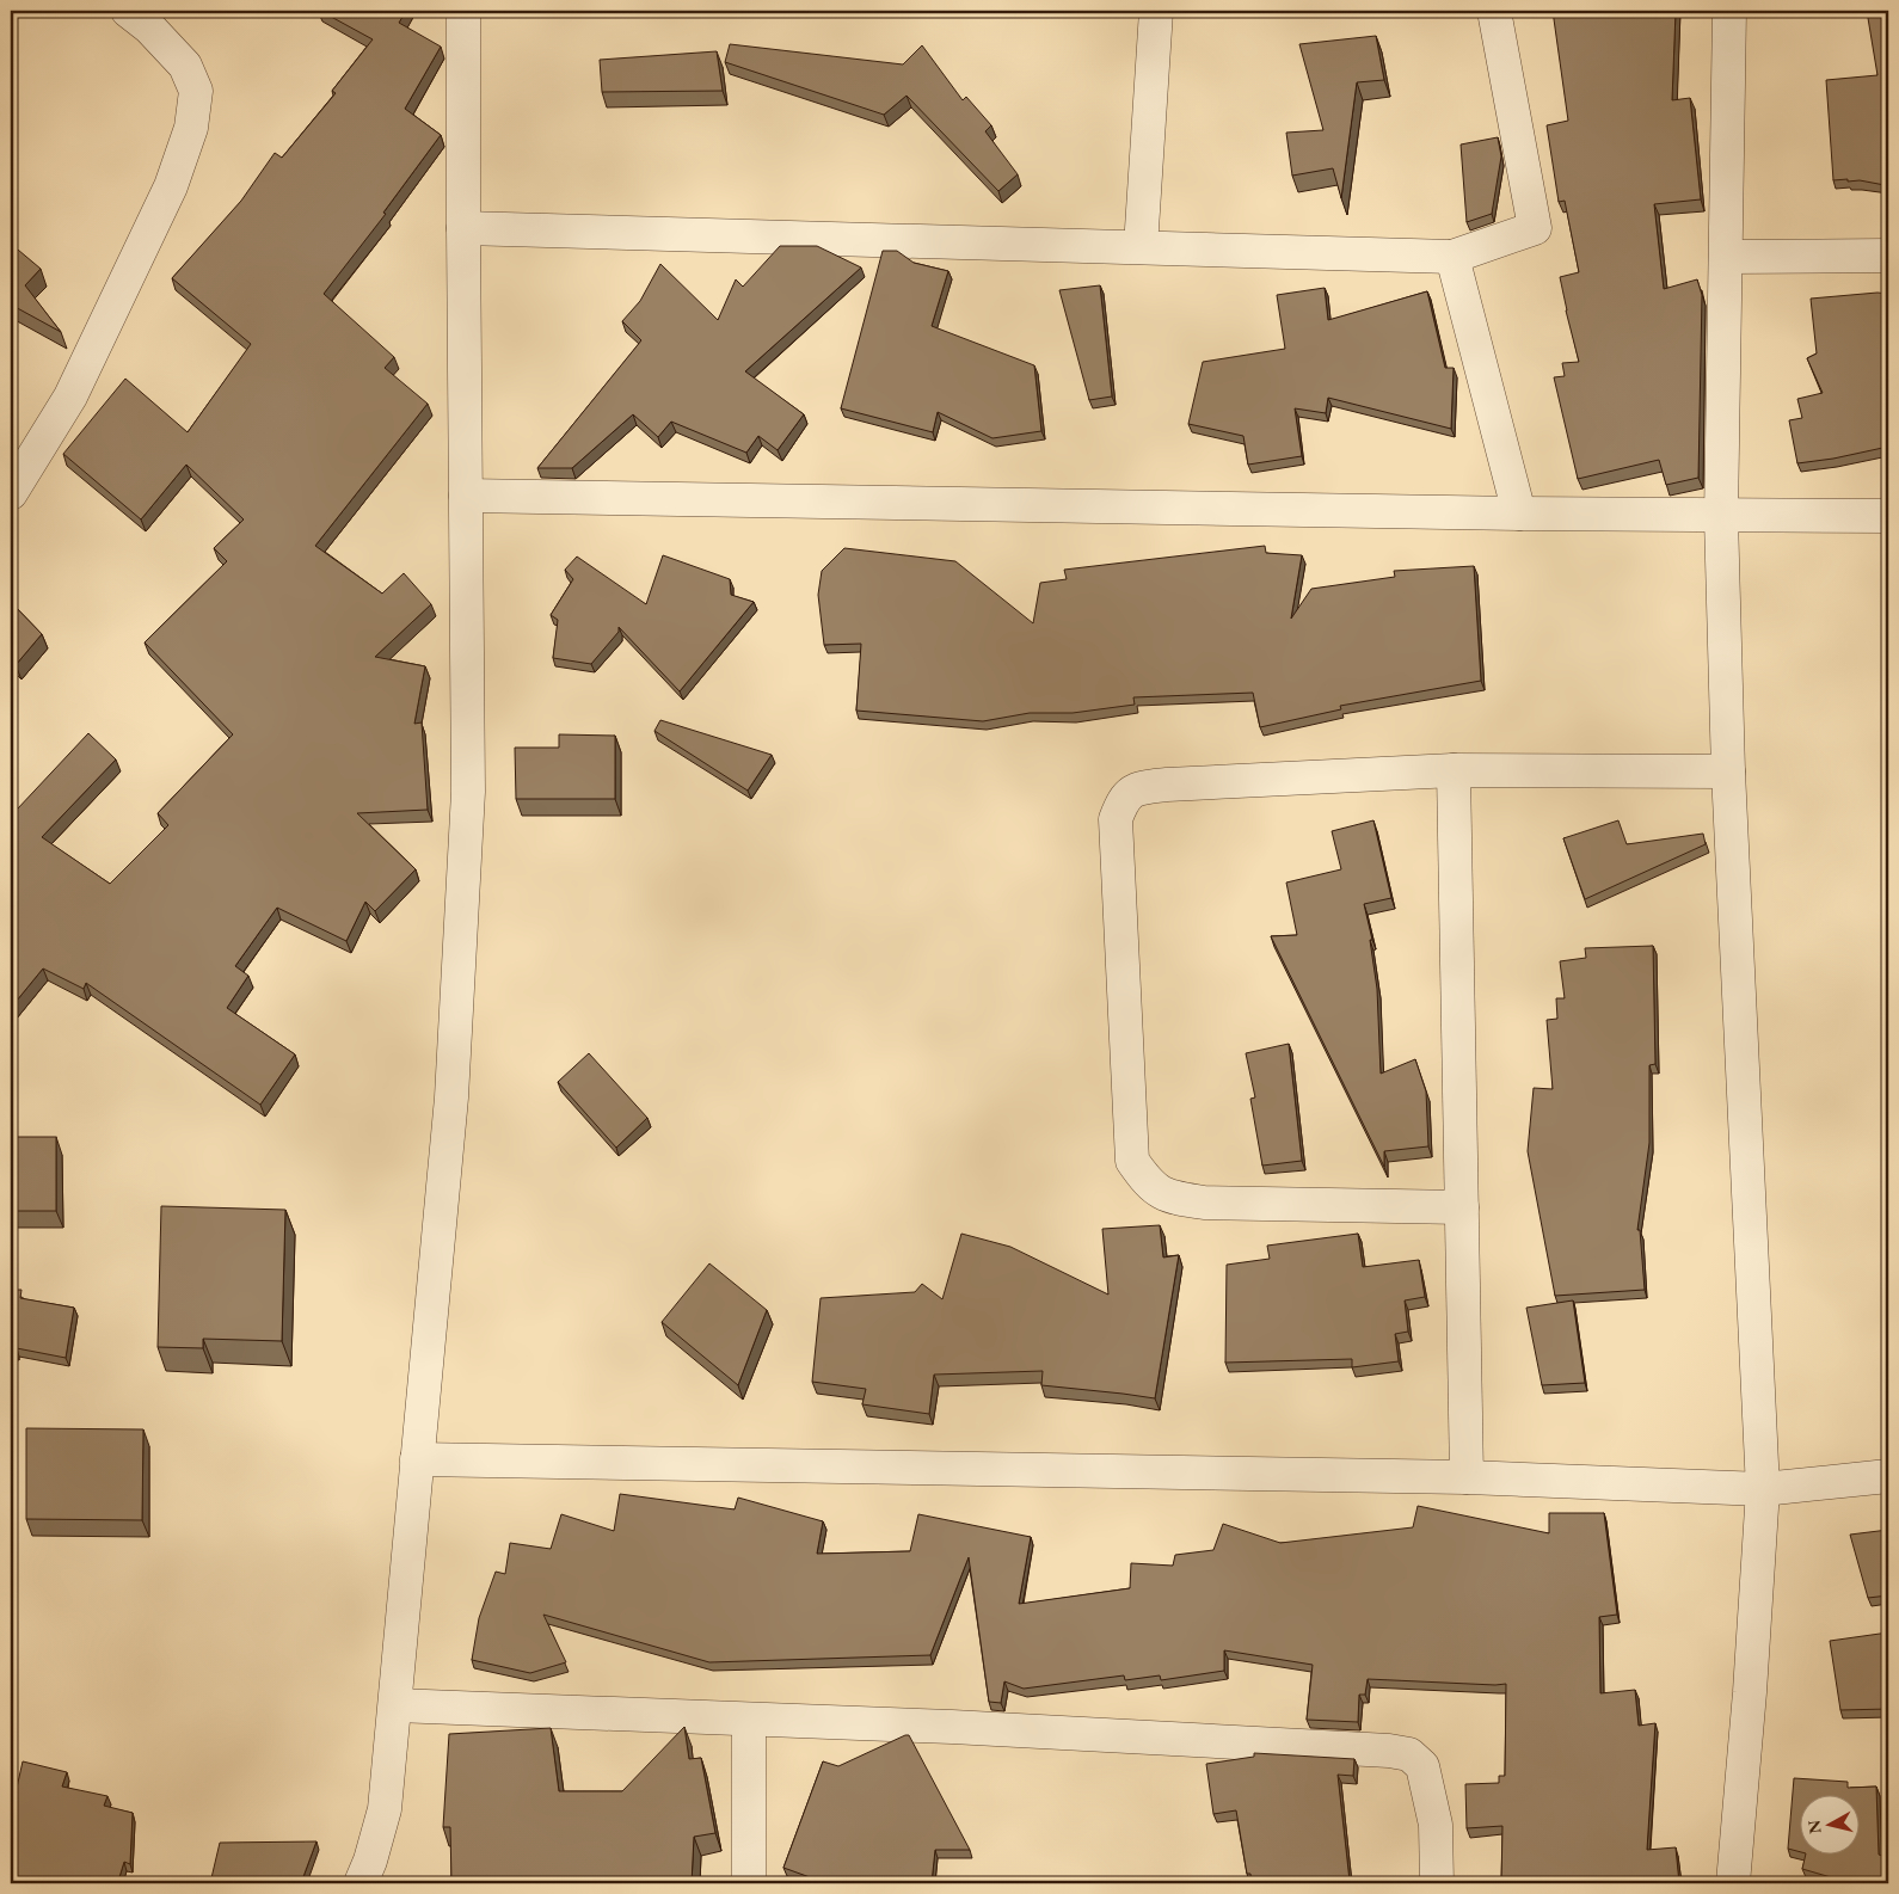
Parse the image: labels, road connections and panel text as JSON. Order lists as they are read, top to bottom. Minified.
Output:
{"north":"left"}
